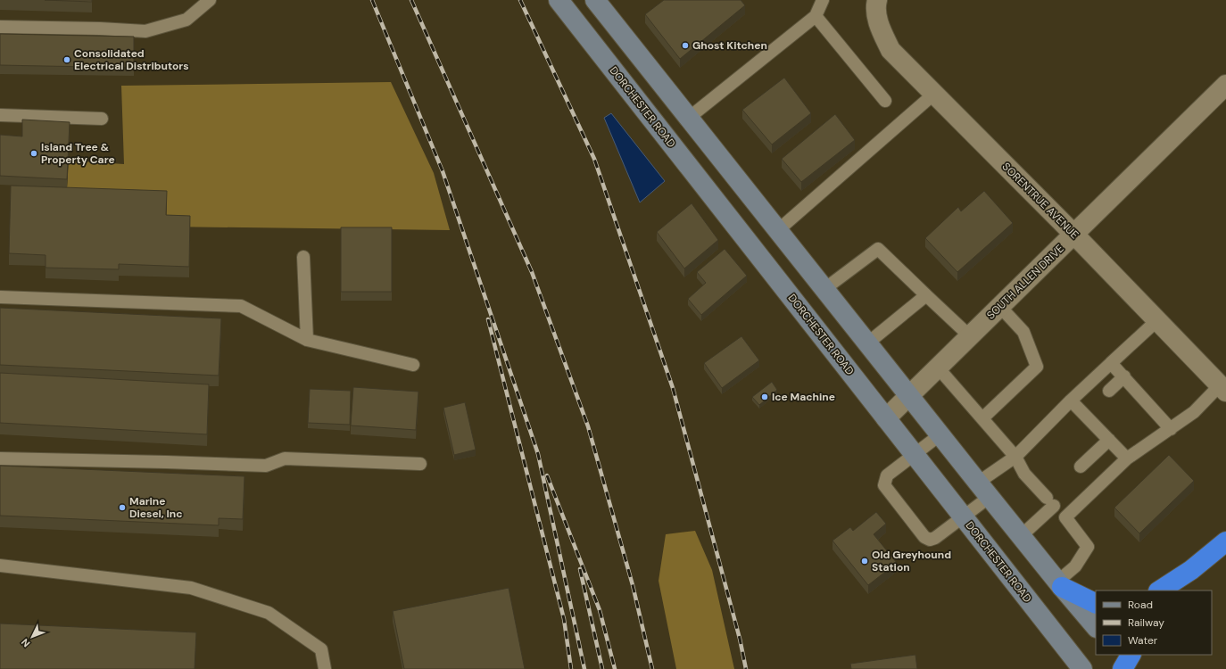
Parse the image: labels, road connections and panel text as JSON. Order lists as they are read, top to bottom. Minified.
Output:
{"streets":{"main road":["DORCHESTER ROAD"],"street":["SORENTRUE AVENUE","SOUTH ALLEN DRIVE"]},"crossings":[["DORCHESTER ROAD","SOUTH ALLEN DRIVE"],["SORENTRUE AVENUE","SOUTH ALLEN DRIVE"]],"places":["Ghost Kitchen","Consolidated Electrical Distributors","Island Tree & Property Care","Ice Machine","Marine Diesel, Inc","Old Greyhound Station"],"legend":["Road","Railway","Water"],"north":"bottom left"}
